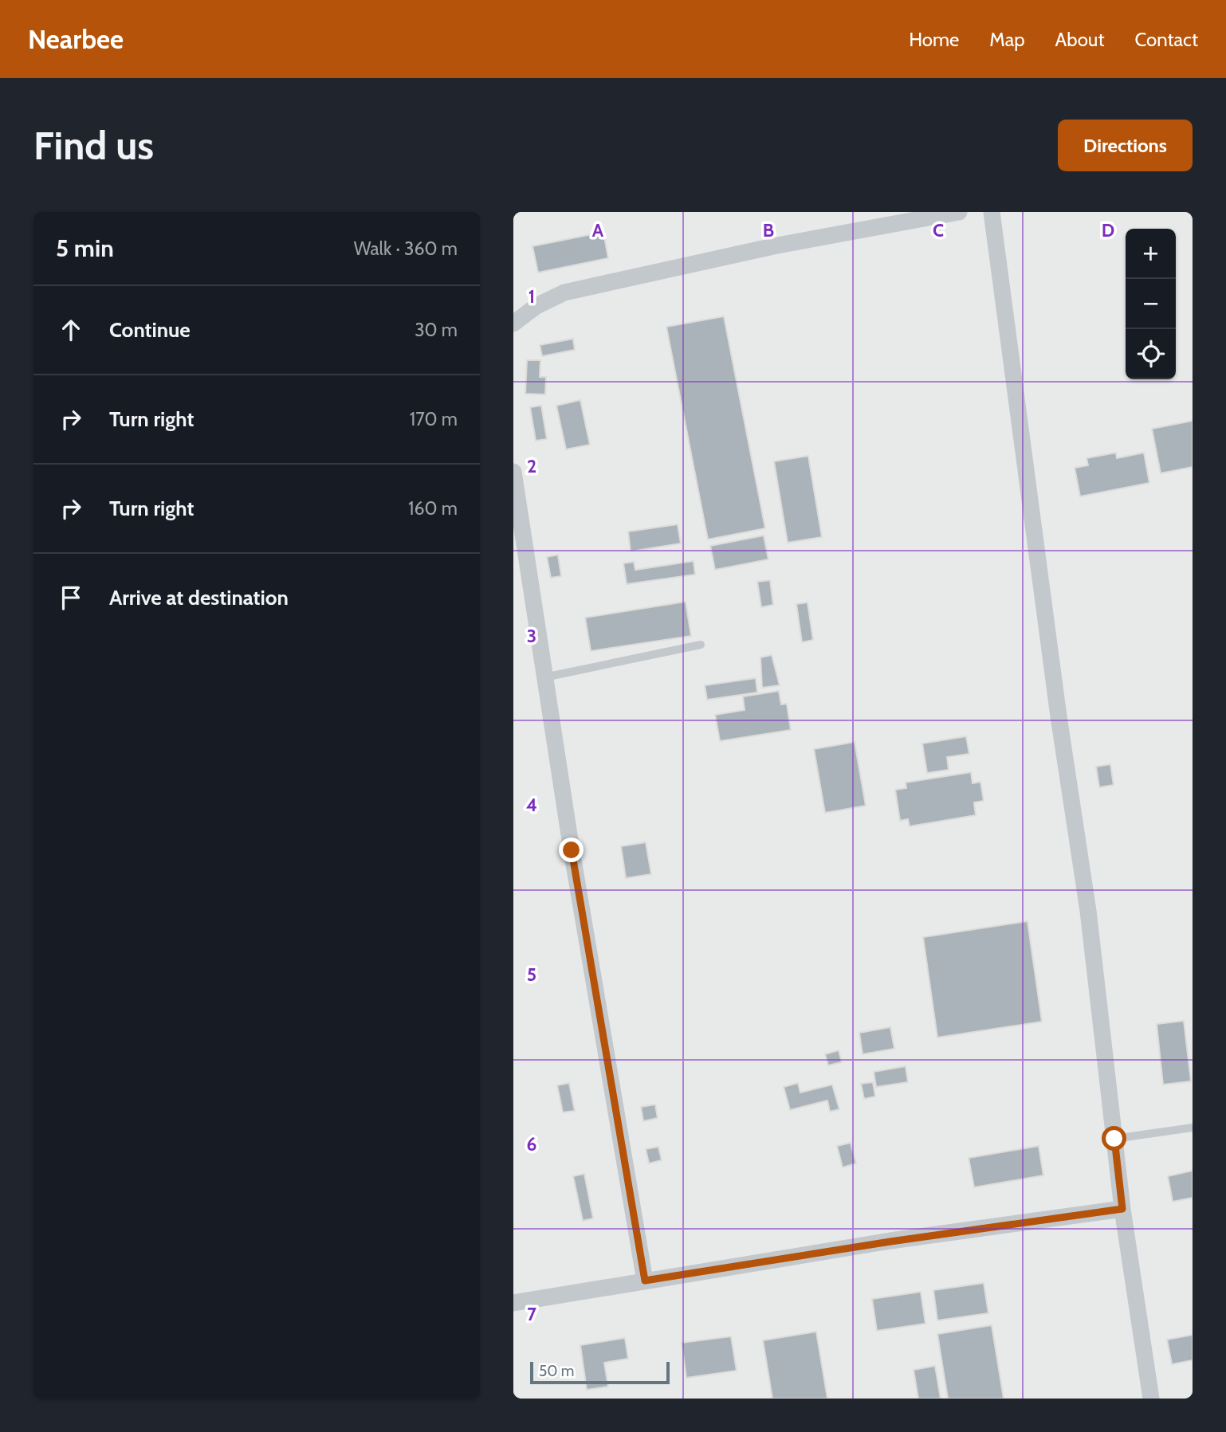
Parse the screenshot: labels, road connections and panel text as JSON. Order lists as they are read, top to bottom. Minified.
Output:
{"scale_bar":"50 m","page":{"header":"Nearbee","nav":["Home","Map","About","Contact"],"buttons":"Directions","title":"Find us","heading":["5 min","Walk · 360 m"],"map_buttons":["+","−"],"list":[["Continue","30 m"],["Turn right","170 m"],["Turn right","160 m"],"Arrive at destination"],"scale":"50 m"},"grid":{"columns":["A","B","C","D"],"rows":["1","2","3","4","5","6","7"]}}
